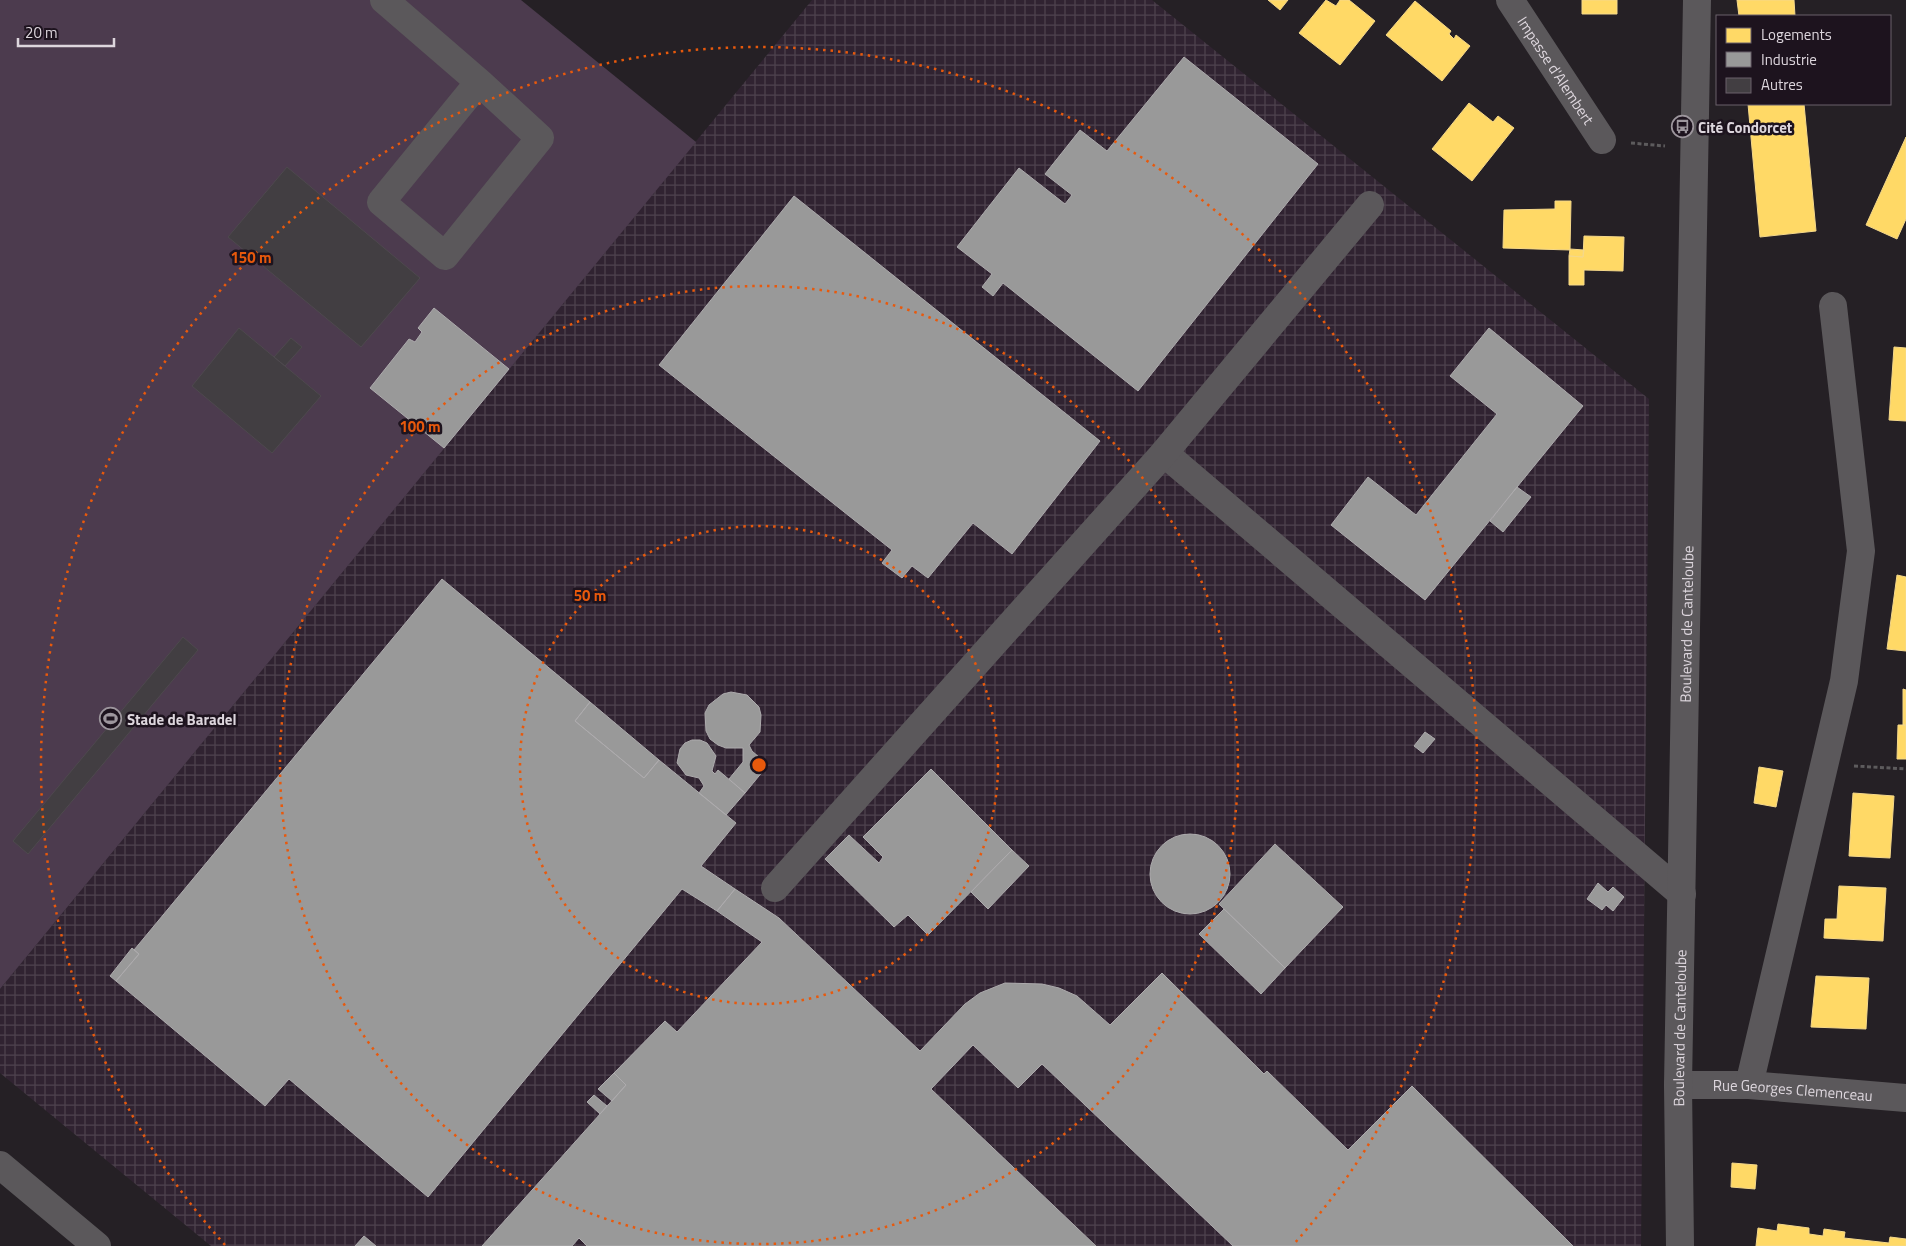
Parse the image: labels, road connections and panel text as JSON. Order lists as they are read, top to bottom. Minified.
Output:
{"streets":{"street":["Impasse d'Alembert","Boulevard de Canteloube","Rue Georges Clemenceau"]},"crossings":[["Boulevard de Canteloube","Rue Georges Clemenceau"]],"places":{"bus stop":["Cité Condorcet"],"sports":["Stade de Baradel"]},"legend":["Logements","Industrie","Autres"],"scale_bar":"20 m","rings":["150 m","100 m","50 m"]}
